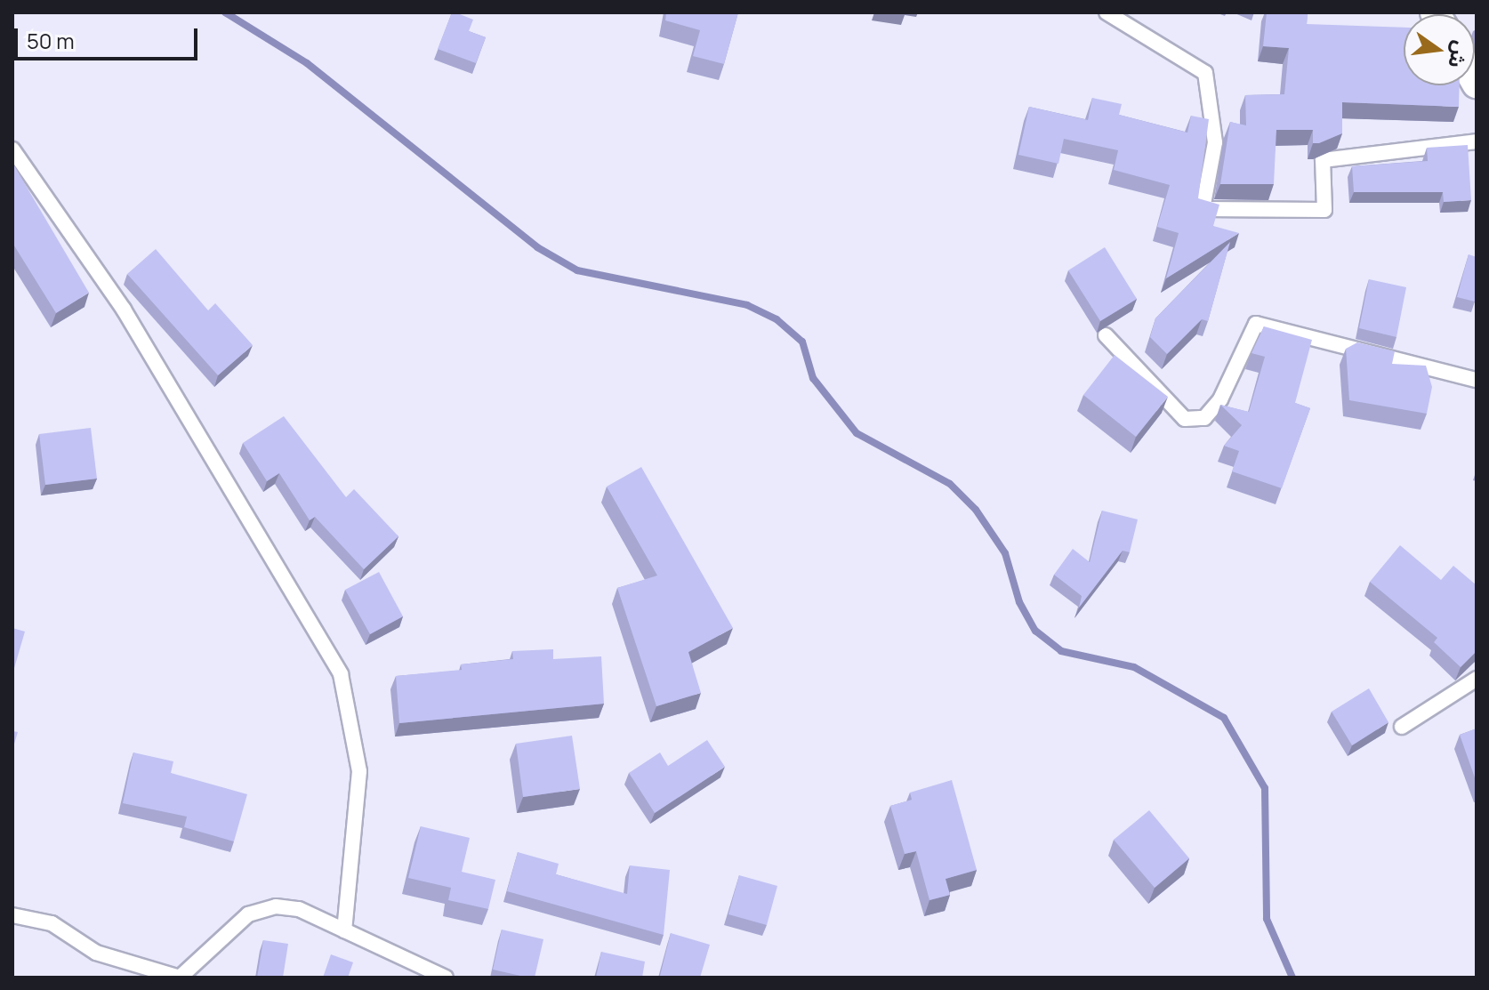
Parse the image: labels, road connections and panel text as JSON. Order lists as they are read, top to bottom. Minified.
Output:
{"scale_bar":"50 m","north":"right"}
